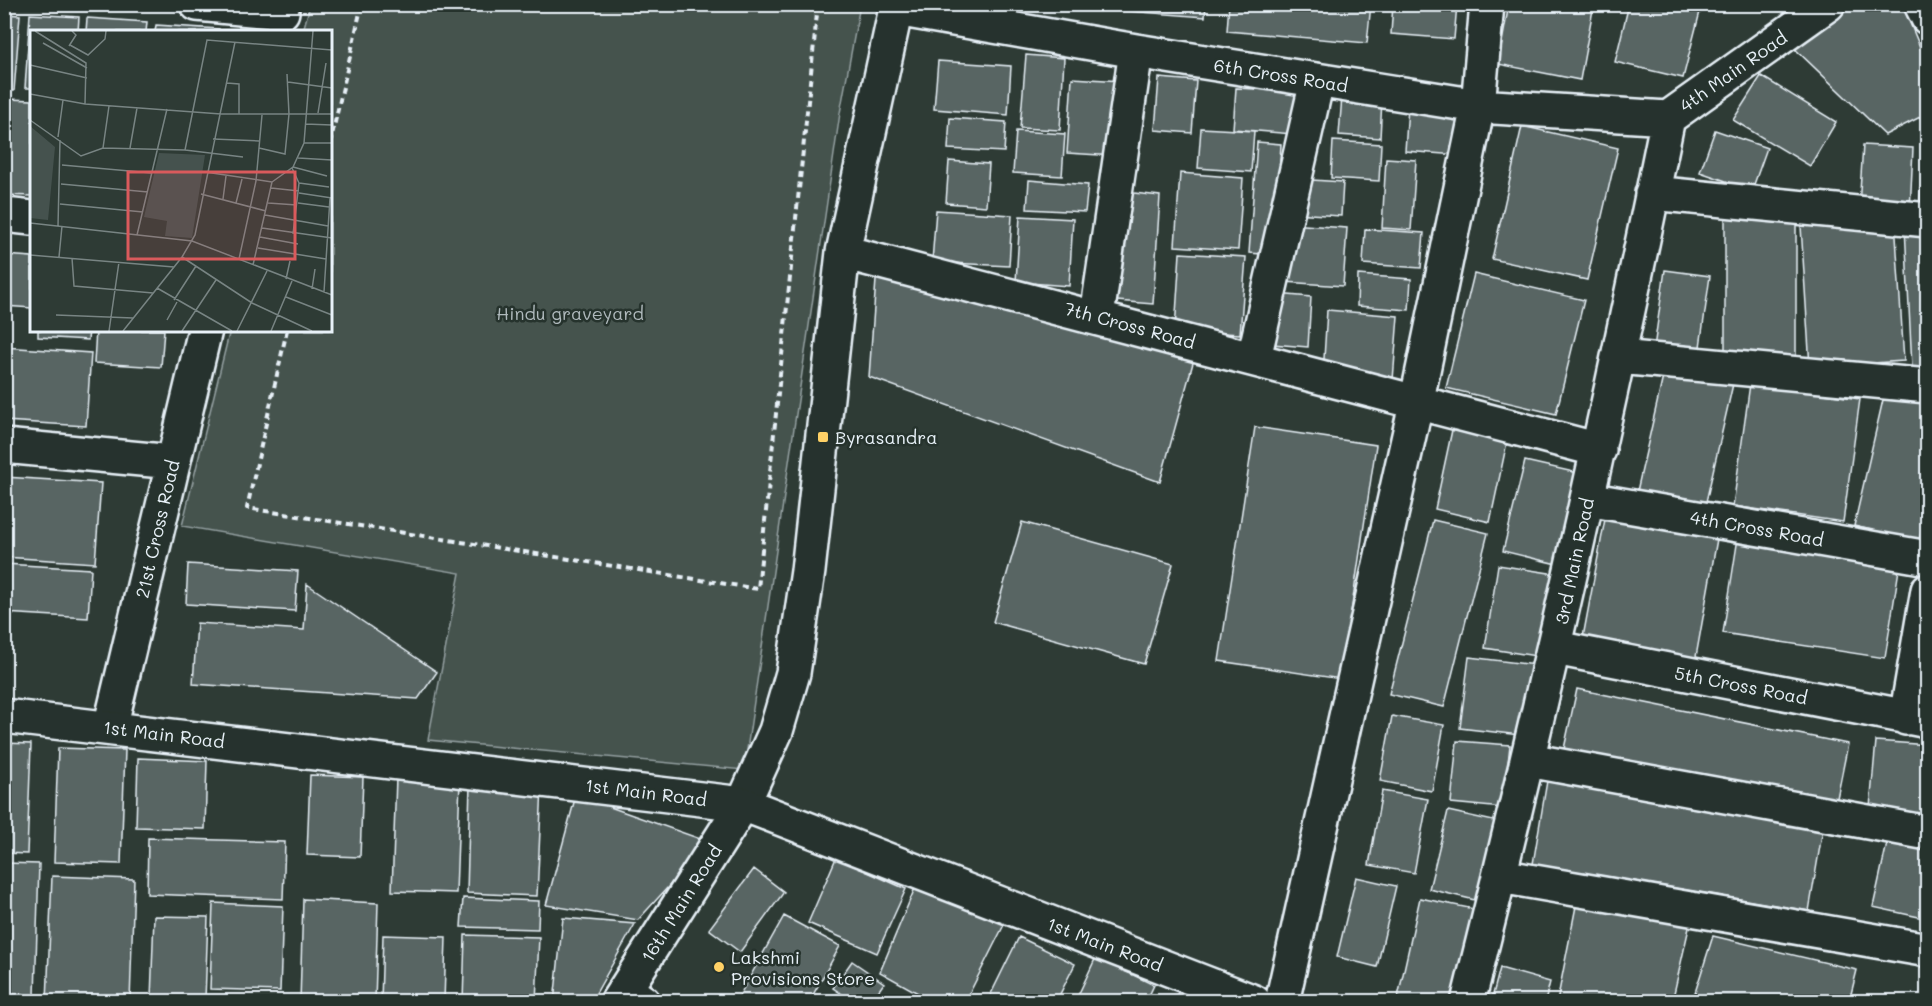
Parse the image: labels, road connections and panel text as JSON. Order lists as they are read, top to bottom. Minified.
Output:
{"streets":{"street":["4th Main Road","6th Cross Road","7th Cross Road","4th Cross Road","21st Cross Road","3rd Main Road","5th Cross Road","1st Main Road","16th Main Road"]},"crossings":[["4th Main Road","6th Cross Road"],["4th Main Road","3rd Main Road"],["6th Cross Road","3rd Main Road"],["6th Cross Road","16th Main Road"],["7th Cross Road","3rd Main Road"],["7th Cross Road","16th Main Road"],["4th Cross Road","3rd Main Road"],["21st Cross Road","1st Main Road"],["3rd Main Road","5th Cross Road"],["1st Main Road","16th Main Road"]],"parks":["Hindu graveyard"],"places":{"transit":["Byrasandra"],"other":["Lakshmi Provisions Store"]}}
